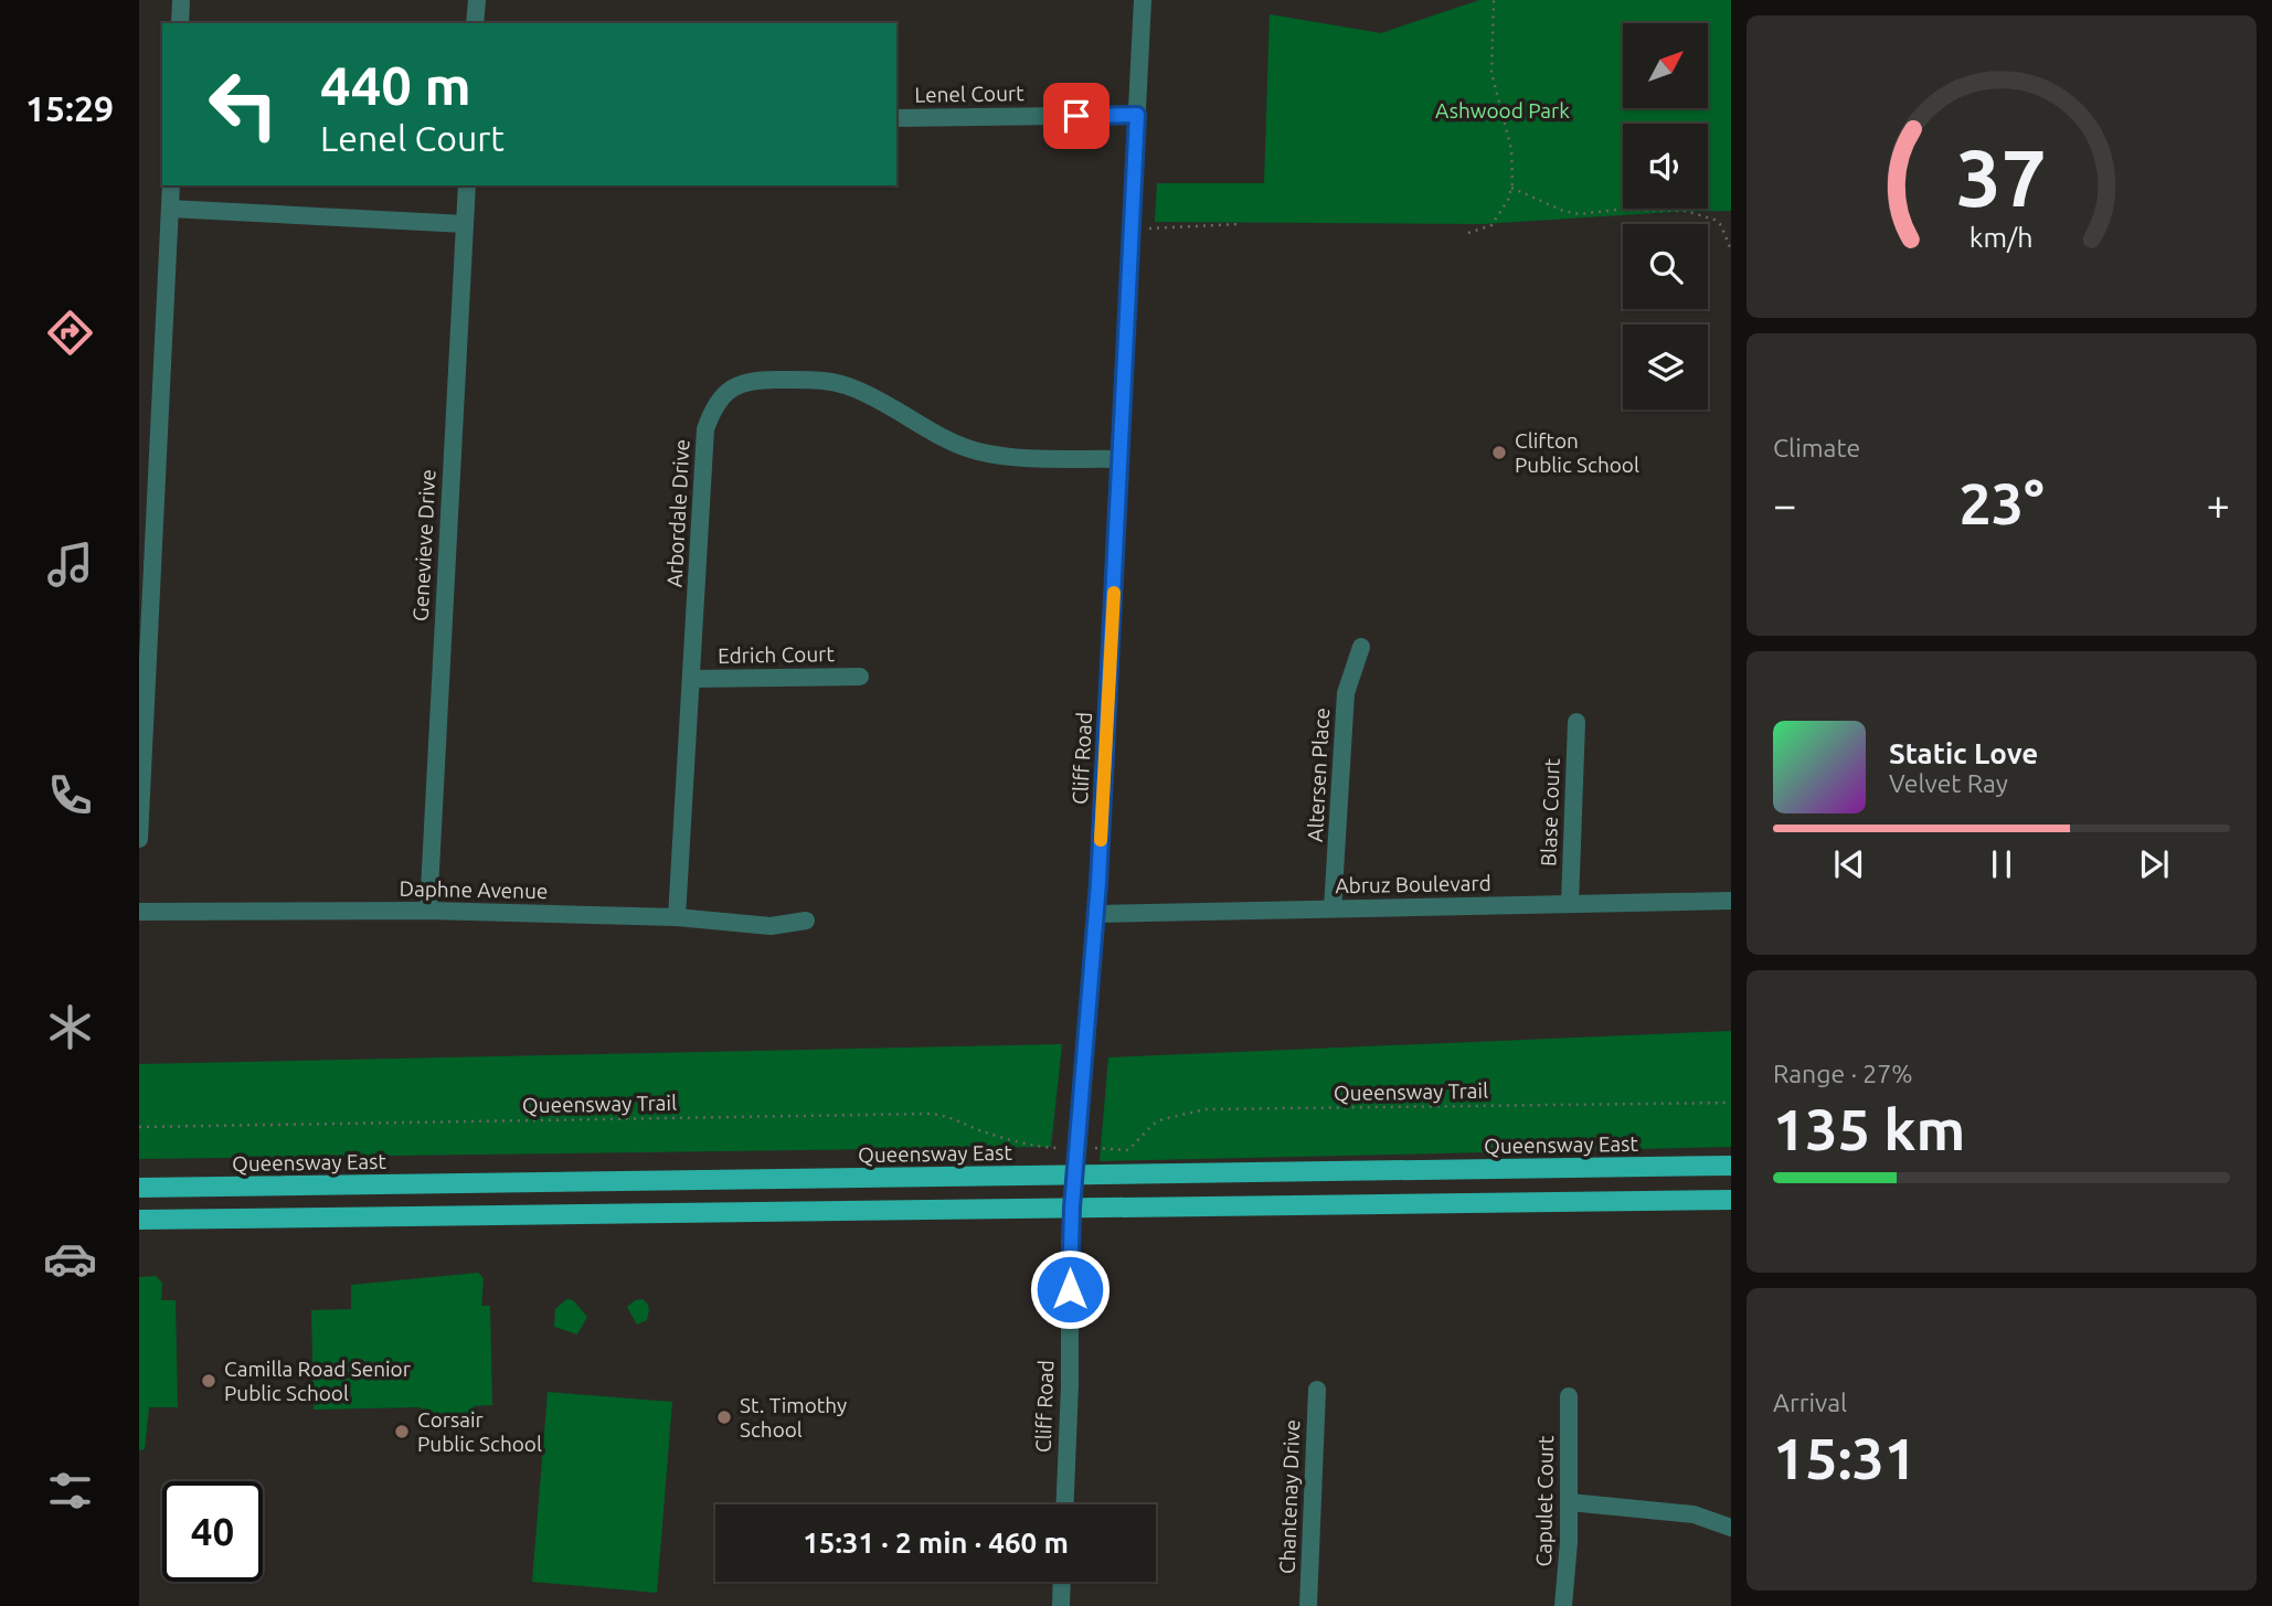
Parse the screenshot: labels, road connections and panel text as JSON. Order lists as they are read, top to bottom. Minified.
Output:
{"streets":{"main road":["Queensway East"],"street":["Lenel Court","Arbordale Drive","Genevieve Drive","Edrich Court","Cliff Road","Altersen Place","Blase Court","Abruz Boulevard","Daphne Avenue","Chantenay Drive","Capulet Court"],"path":["Queensway Trail"]},"crossings":[["Lenel Court","Cliff Road"],["Arbordale Drive","Edrich Court"],["Arbordale Drive","Cliff Road"],["Arbordale Drive","Daphne Avenue"],["Genevieve Drive","Daphne Avenue"],["Cliff Road","Abruz Boulevard"],["Cliff Road","Queensway East"],["Altersen Place","Abruz Boulevard"],["Blase Court","Abruz Boulevard"]],"parks":["Ashwood Park"],"places":["Clifton Public School","Camilla Road Senior Public School","St. Timothy School","Corsair Public School"],"north":"top right","page":{"tabs":"15:29","turn":["440 m","Lenel Court"],"tile":["Climate",["Range · 27%","135 km"],["Arrival","15:31"]],"heat":["−","23°","+"],"song":["Static Love","Velvet Ray"],"limit":"40","trip":"15:31 · 2 min · 460 m","gauge":["37","km/h"]}}
